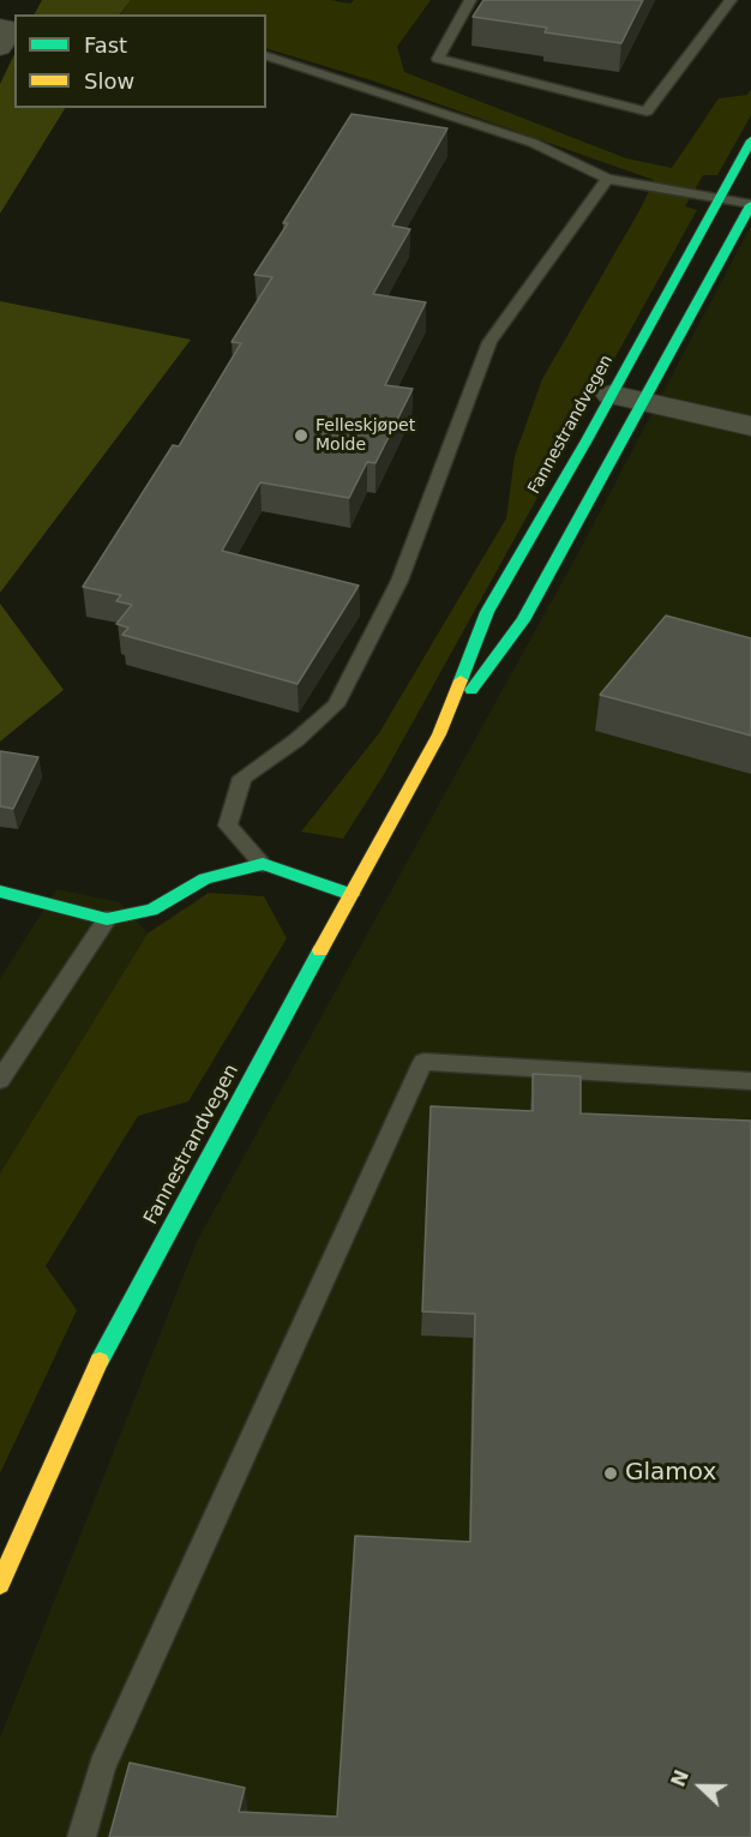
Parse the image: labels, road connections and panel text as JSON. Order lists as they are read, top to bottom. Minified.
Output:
{"streets":{"main road":["Fannestrandvegen"]},"places":["Felleskjøpet Molde","Glamox"],"legend":["Fast","Slow"],"north":"left"}
